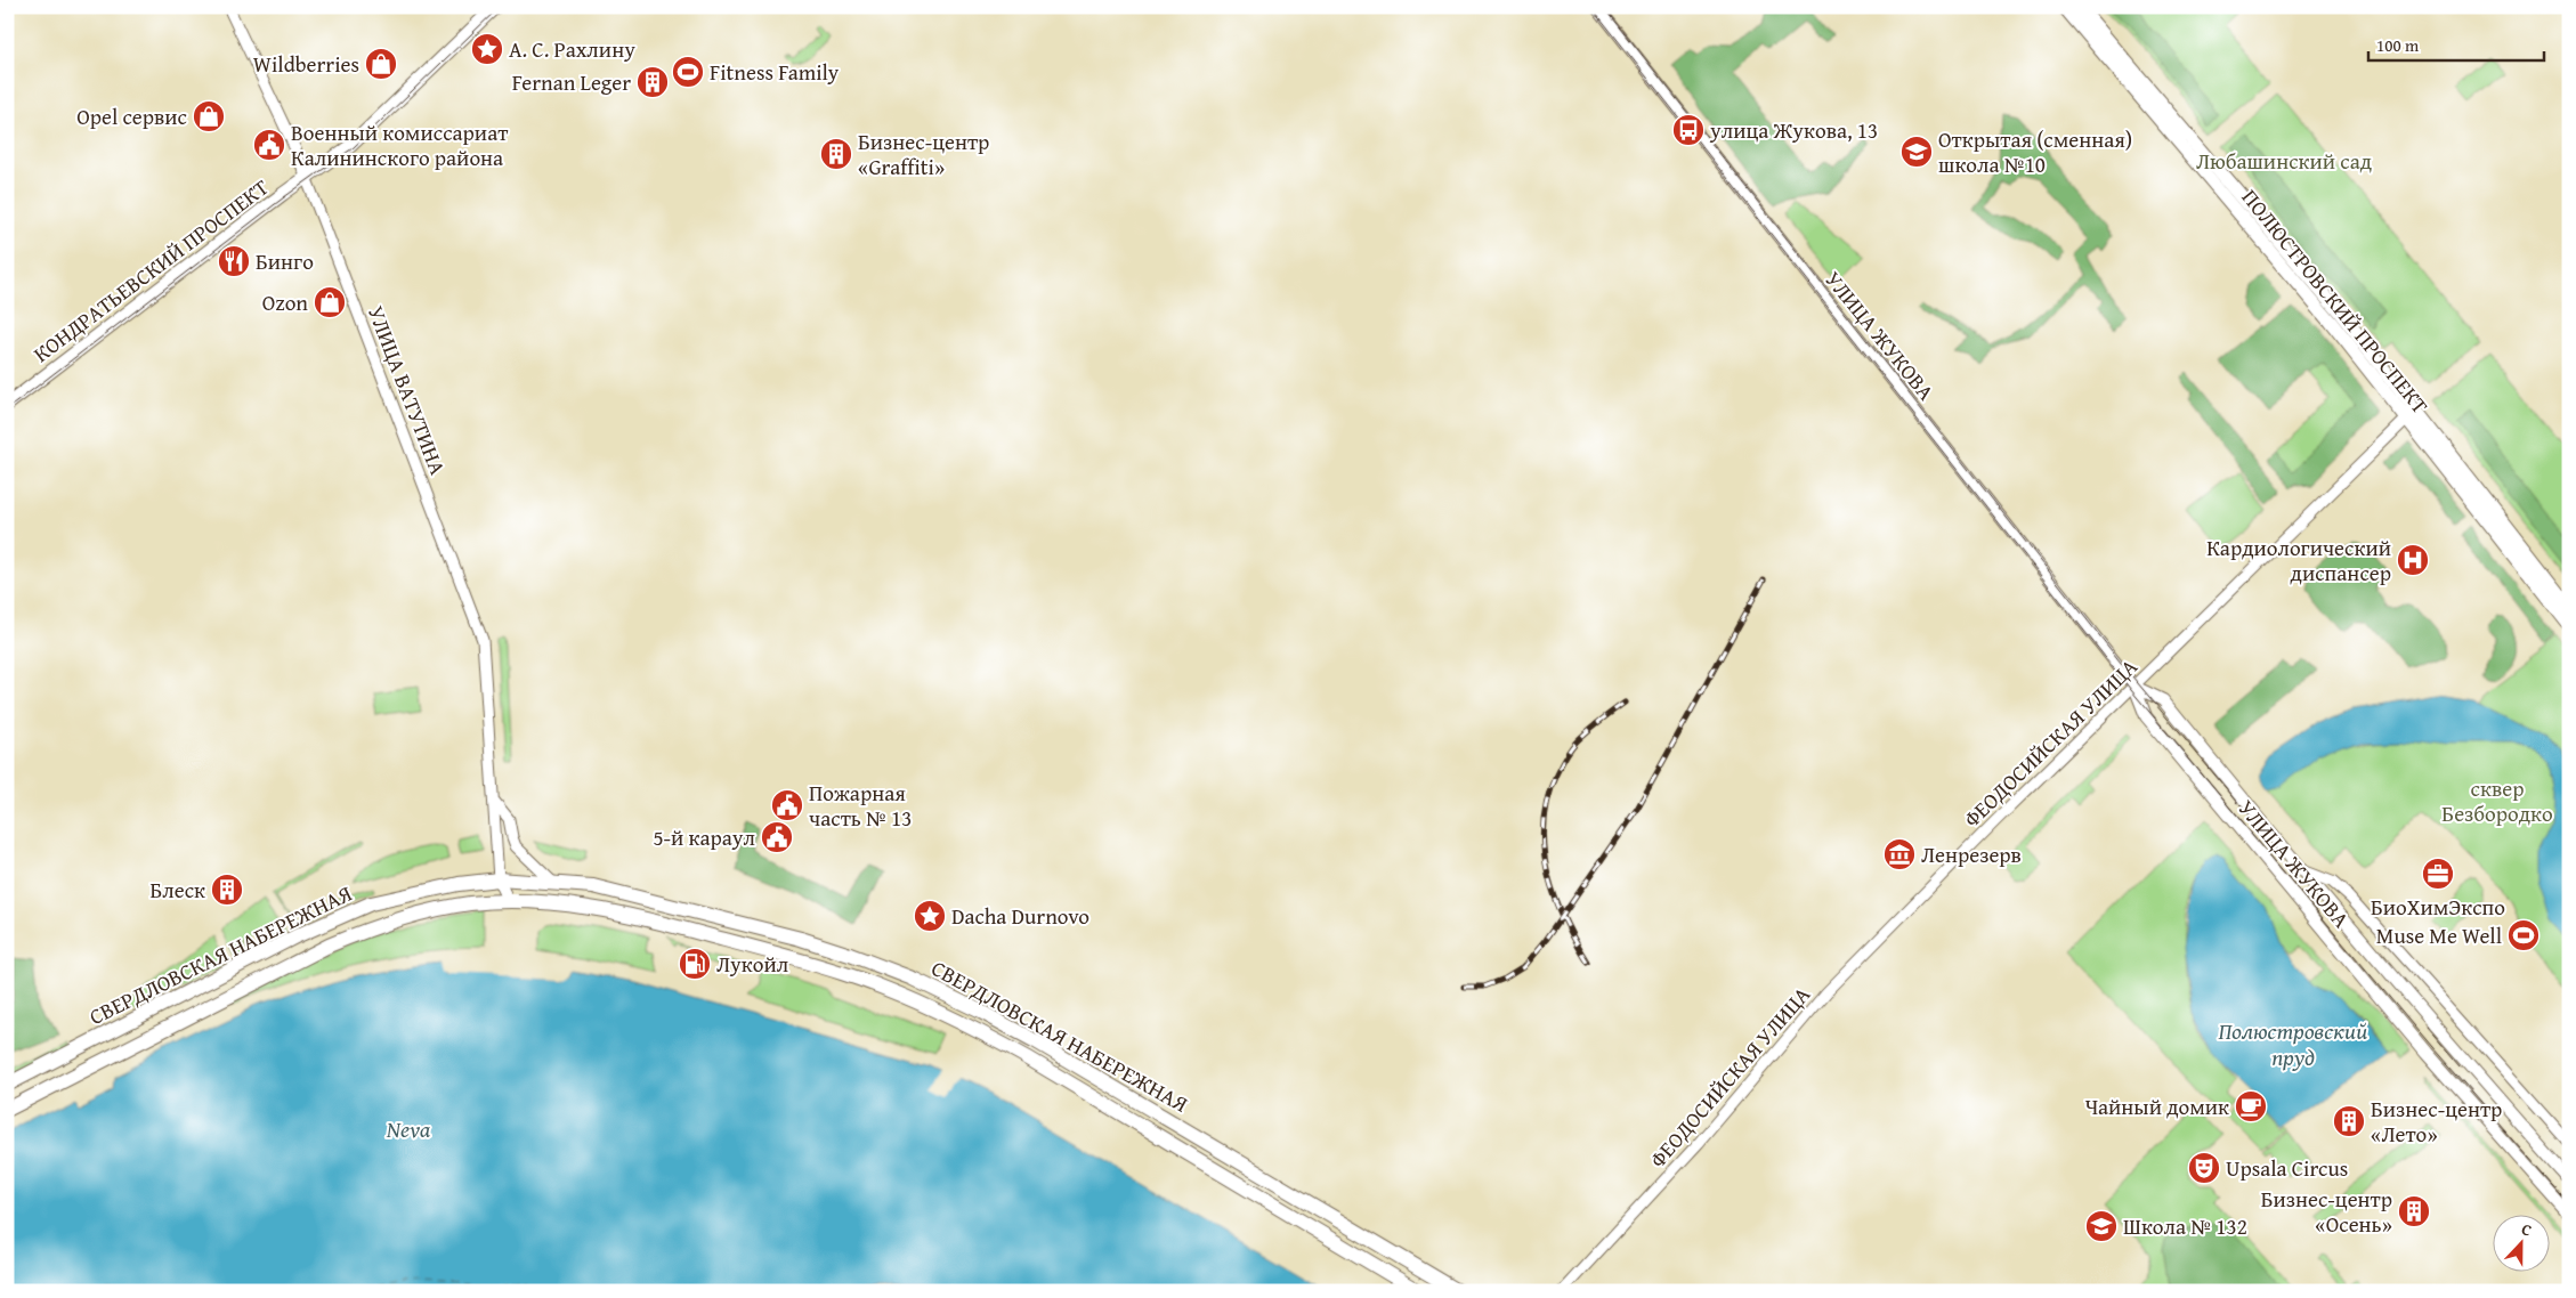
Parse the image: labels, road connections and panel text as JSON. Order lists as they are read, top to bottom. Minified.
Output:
{"streets":{"main road":["КОНДРАТЬЕВСКИЙ ПРОСПЕКТ","ПОЛЮСТРОВСКИЙ ПРОСПЕКТ","СВЕРДЛОВСКАЯ НАБЕРЕЖНАЯ"],"street":["УЛИЦА ЖУКОВА","УЛИЦА ВАТУТИНА","ФЕОДОСИЙСКАЯ УЛИЦА"]},"crossings":[["КОНДРАТЬЕВСКИЙ ПРОСПЕКТ","УЛИЦА ВАТУТИНА"],["ПОЛЮСТРОВСКИЙ ПРОСПЕКТ","ФЕОДОСИЙСКАЯ УЛИЦА"],["УЛИЦА ЖУКОВА","ФЕОДОСИЙСКАЯ УЛИЦА"],["УЛИЦА ВАТУТИНА","СВЕРДЛОВСКАЯ НАБЕРЕЖНАЯ"]],"water":["Полюстровский пруд","Neva"],"parks":["Любашинский сад","сквер Безбородко"],"places":{"place":["А. С. Рахлину","Dacha Durnovo"],"shop":["Wildberries","Opel сервис","Ozon"],"sports":["Fitness Family","Muse Me Well"],"building":["Fernan Leger","Бизнес-центр «Graffiti»","Блеск","Бизнес-центр «Лето»","Бизнес-центр «Осень»"],"bus stop":["улица Жукова, 13"],"public building":["Военный комиссариат Калининского района","Пожарная часть № 13","5-й караул"],"school or university":["Открытая (сменная) школа №10","Школа № 132"],"restaurant":["Бинго"],"hospital":["Кардиологический диспансер"],"museum":["Ленрезерв"],"office":["БиоХимЭкспо"],"fuel station":["Лукойл"],"cafe":["Чайный домик"],"theatre":["Upsala Circus"]},"scale_bar":"100 m","north":"top"}
